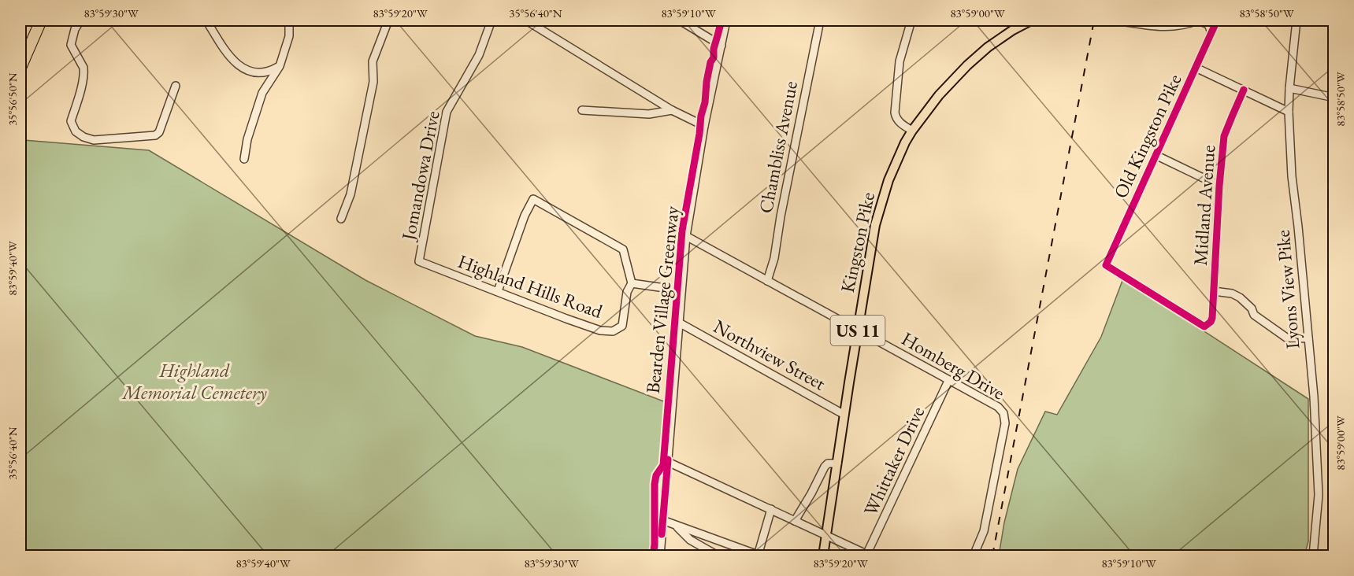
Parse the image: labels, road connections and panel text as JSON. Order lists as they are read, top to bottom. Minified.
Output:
{"streets":{"main road":["Kingston Pike","US 11"],"street":["Old Kingston Pike","Chambliss Avenue","Jomandowa Drive","Midland Avenue","Highland Hills Road","Lyons View Pike","Northview Street","Homberg Drive","Whittaker Drive"],"cycle path":["Bearden Village Greenway"]},"crossings":[["Old Kingston Pike","Midland Avenue"],["Chambliss Avenue","Homberg Drive"],["Jomandowa Drive","Highland Hills Road"],["Kingston Pike","Northview Street"],["Kingston Pike","Homberg Drive"],["Homberg Drive","Whittaker Drive"]],"parks":["Highland Memorial Cemetery"],"coordinates":["83°59'30\"W","83°59'20\"W","35°56'40\"N","83°59'10\"W","83°59'00\"W","83°58'50\"W","35°56'50\"N","83°59'40\"W"]}
